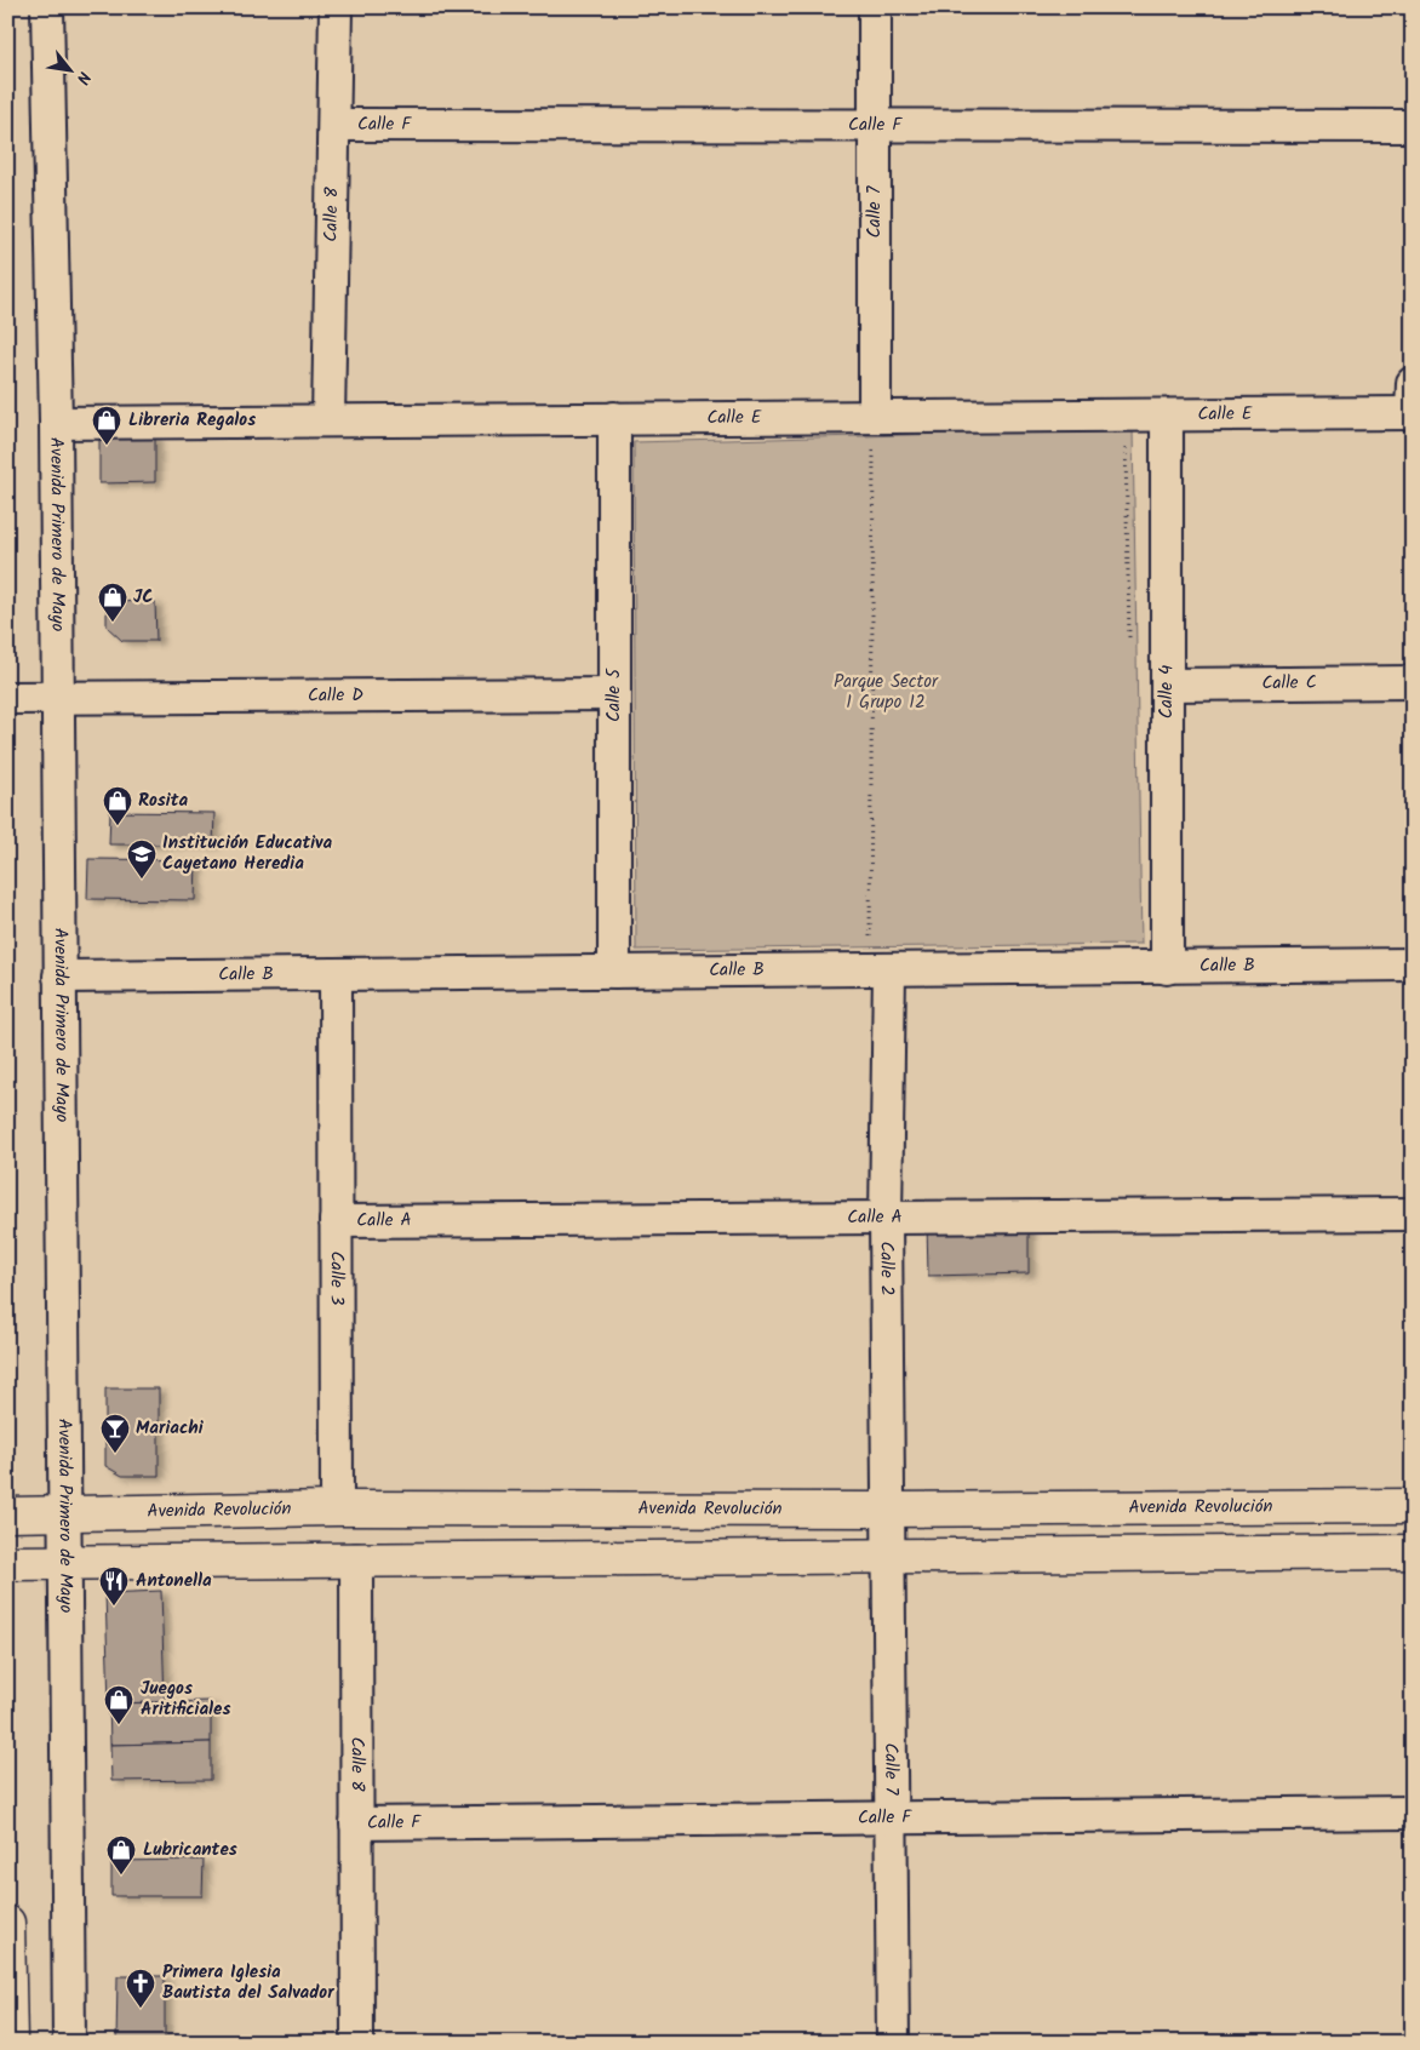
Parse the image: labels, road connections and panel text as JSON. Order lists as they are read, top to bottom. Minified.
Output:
{"streets":{"street":["Calle F","Calle 7","Calle 8","Calle E","Avenida Primero de Mayo","Calle C","Calle 4","Calle D","Calle 5","Calle B","Calle A","Calle 2","Calle 3","Avenida Revolución"]},"crossings":[["Calle F","Calle 7"],["Calle F","Calle 8"],["Calle 7","Calle E"],["Calle 7","Calle 2"],["Calle 7","Avenida Revolución"],["Calle 8","Calle E"],["Calle 8","Avenida Revolución"],["Calle E","Avenida Primero de Mayo"],["Calle E","Calle 4"],["Calle E","Calle 5"],["Avenida Primero de Mayo","Calle D"],["Avenida Primero de Mayo","Calle B"],["Avenida Primero de Mayo","Avenida Revolución"],["Calle C","Calle 4"],["Calle 4","Calle B"],["Calle D","Calle 5"],["Calle 5","Calle B"],["Calle B","Calle 2"],["Calle B","Calle 3"],["Calle A","Calle 2"],["Calle A","Calle 3"],["Calle 2","Avenida Revolución"],["Calle 3","Avenida Revolución"]],"parks":["Parque Sector 1 Grupo 12"],"places":{"shop":["Libreria Regalos","JC","Rosita","Juegos Aritificiales","Lubricantes"],"school or university":["Institución Educativa Cayetano Heredia"],"bar":["Mariachi"],"restaurant":["Antonella"],"church":["Primera Iglesia Bautista del Salvador"]},"north":"bottom right"}
